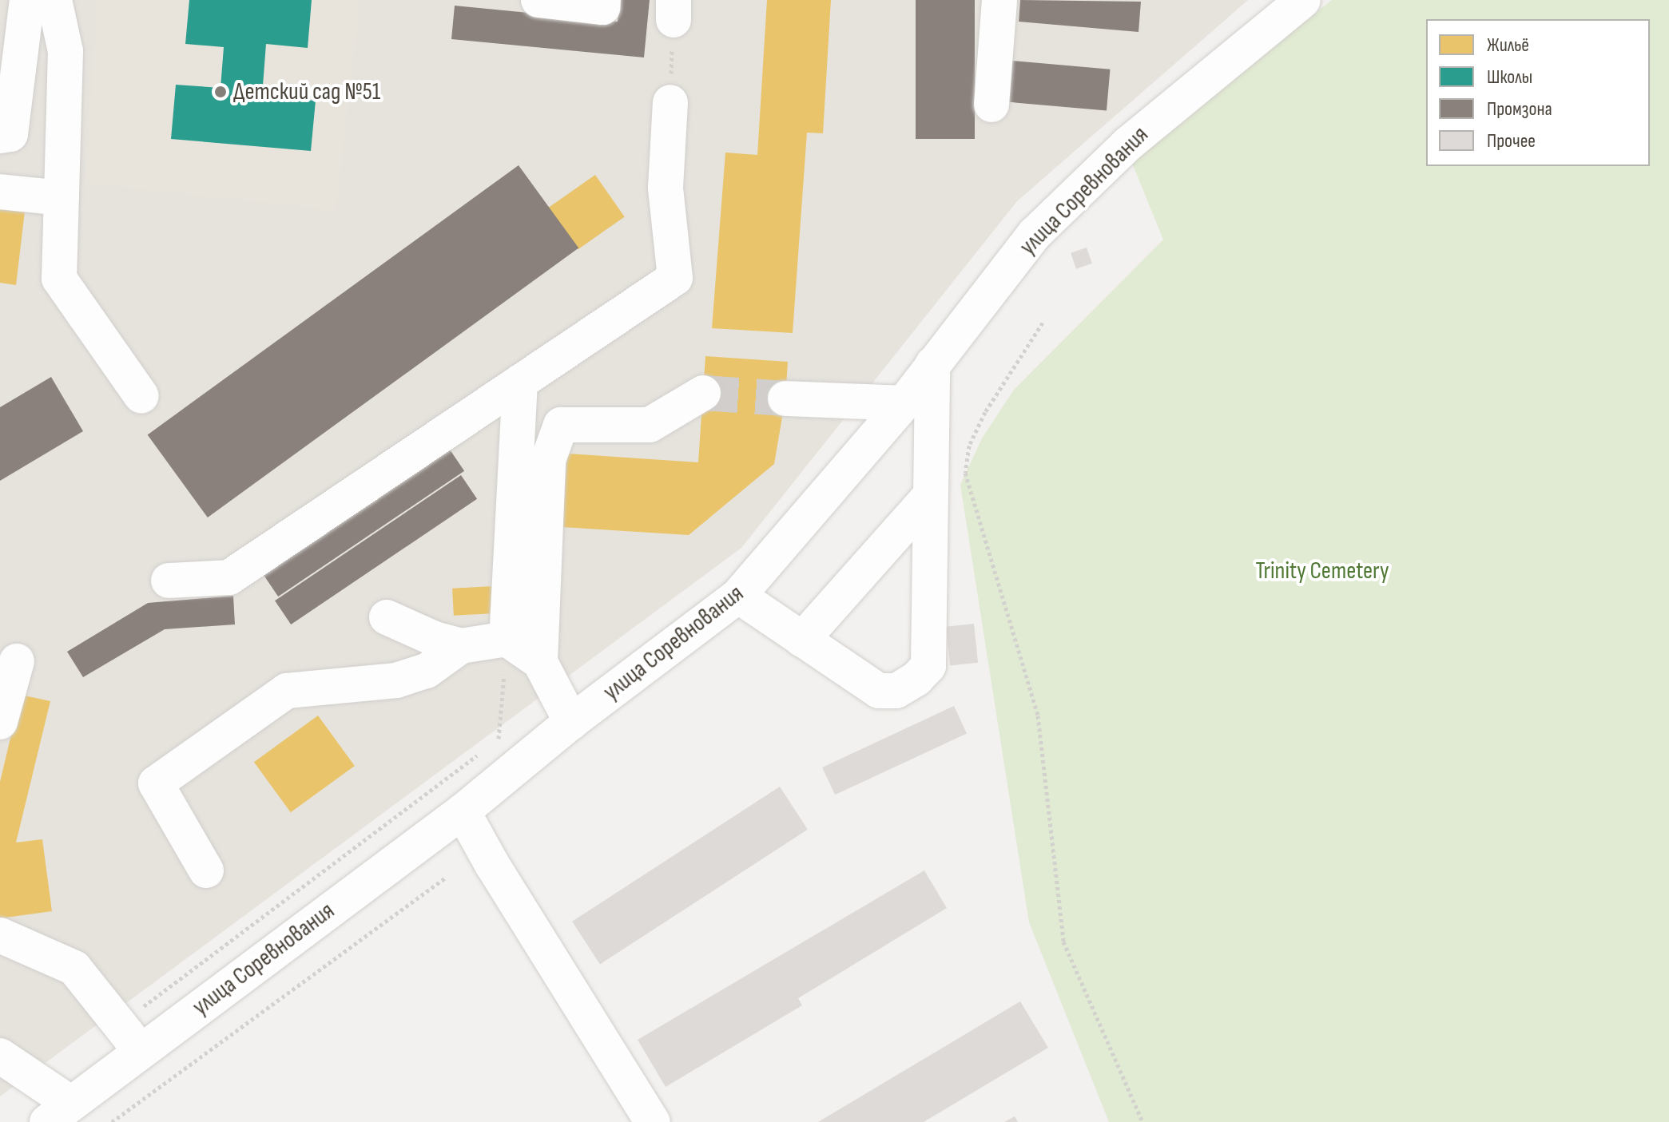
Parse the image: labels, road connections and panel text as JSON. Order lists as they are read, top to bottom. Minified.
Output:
{"streets":{"street":["улица Соревнования"]},"parks":["Trinity Cemetery"],"places":["Детский сад №51"],"legend":["Жильё","Школы","Промзона","Прочее"]}
